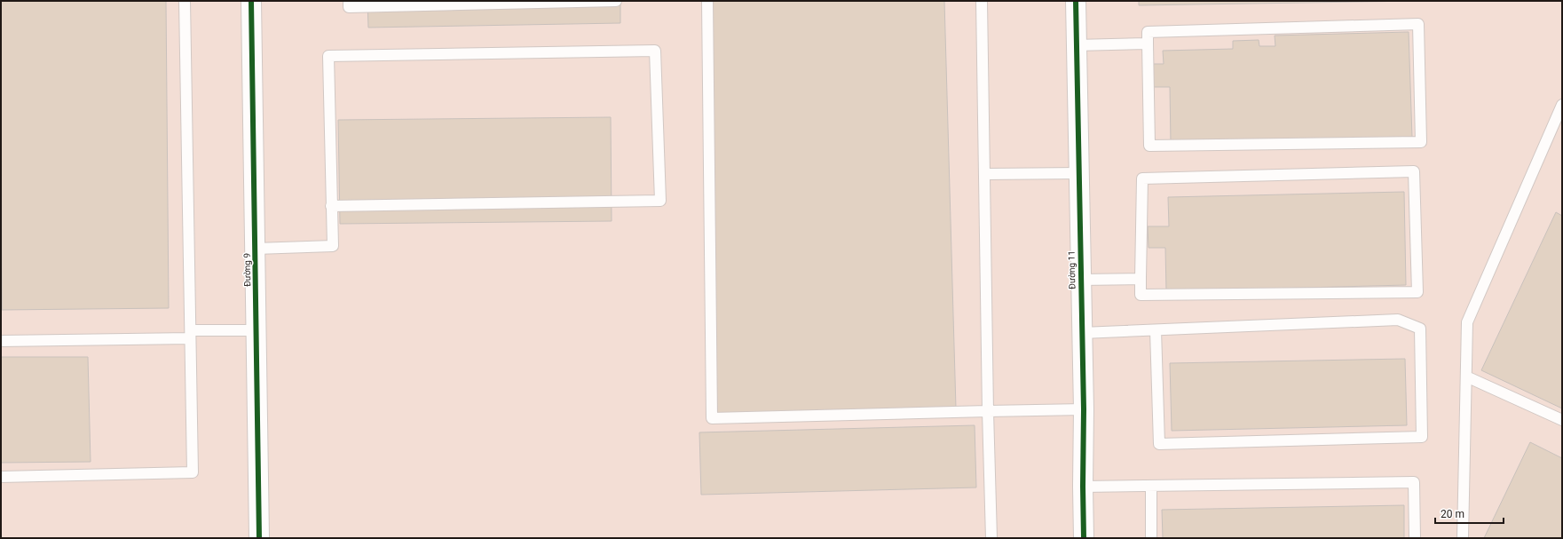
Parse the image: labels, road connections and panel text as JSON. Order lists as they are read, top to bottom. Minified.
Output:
{"streets":{"street":["Đường 9","Đường 11"]},"scale_bar":"20 m"}
